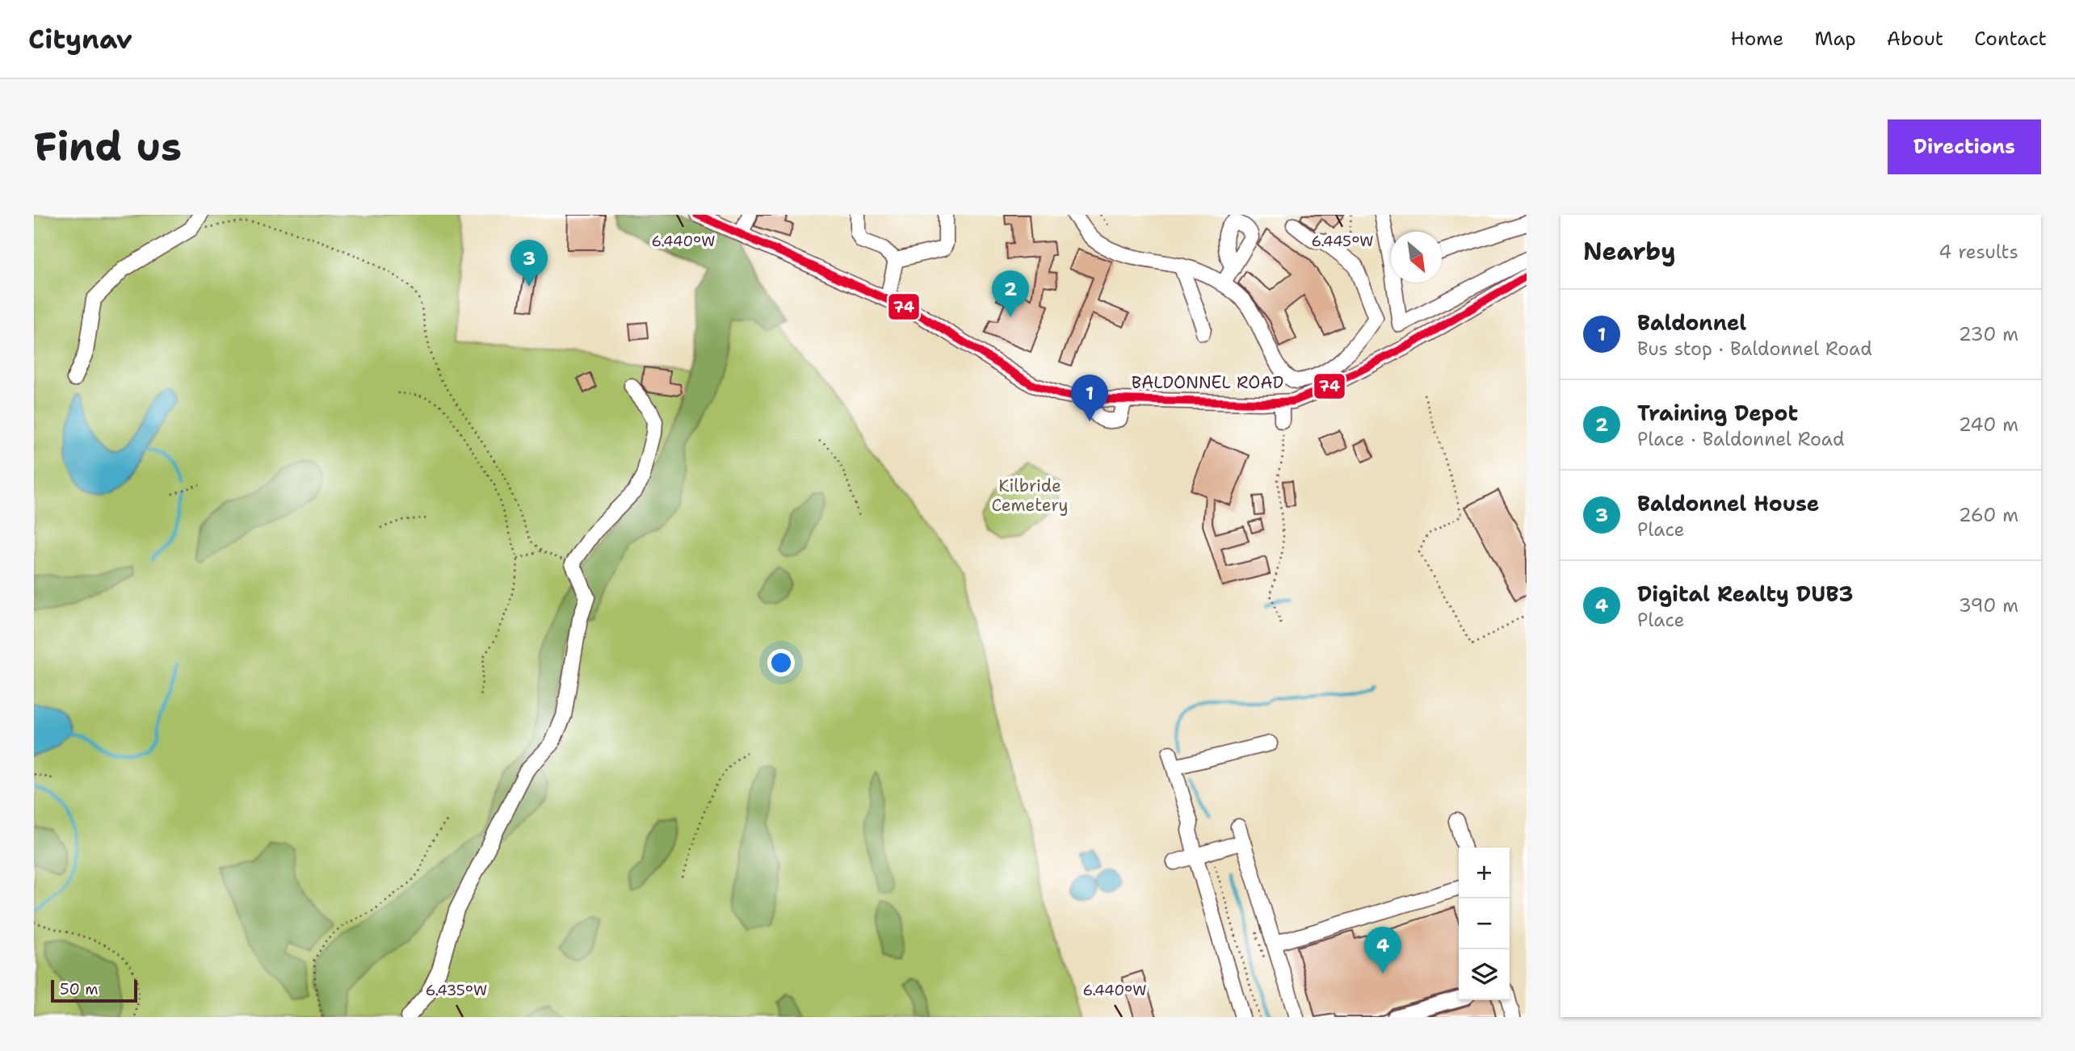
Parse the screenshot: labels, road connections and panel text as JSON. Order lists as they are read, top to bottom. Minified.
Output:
{"streets":{"street":["BALDONNEL ROAD"]},"parks":["Kilbride Cemetery"],"lines":["transit line 74"],"scale_bar":"50 m","north":"bottom right","page":{"header":"Citynav","nav":["Home","Map","About","Contact"],"buttons":"Directions","title":"Find us","heading":["Nearby","4 results"],"pins":["3","2","1","4"],"list":[{"mark":"1","name":"Baldonnel","note":"Bus stop · Baldonnel Road","value":"230 m"},{"mark":"2","name":"Training Depot","note":"Place · Baldonnel Road","value":"240 m"},{"mark":"3","name":"Baldonnel House","note":"Place","value":"260 m"},{"mark":"4","name":"Digital Realty DUB3","note":"Place","value":"390 m"}],"map_buttons":["+","−"],"scale":"50 m"},"coordinates":["6.440°W","6.445°W","6.435°W"]}
